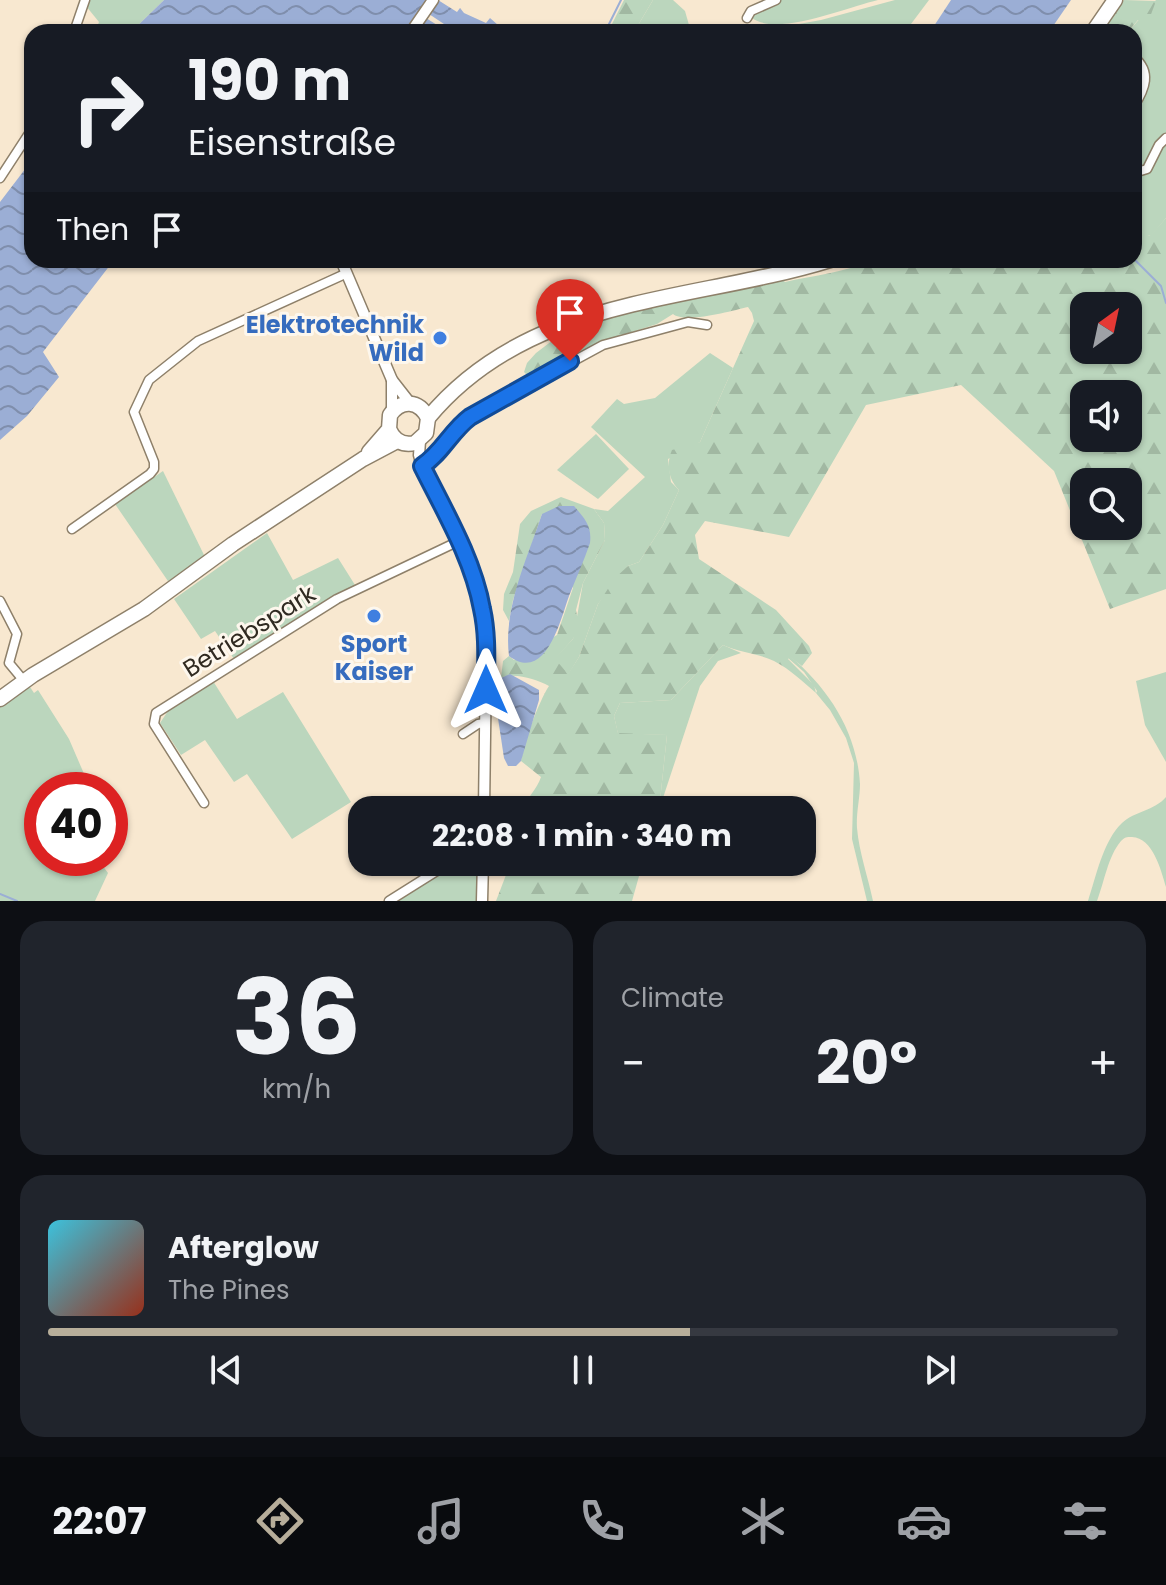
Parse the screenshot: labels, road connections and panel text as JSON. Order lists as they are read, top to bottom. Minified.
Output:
{"streets":{"street":["Betriebspark"]},"places":["Elektrotechnik Wild","Sport Kaiser"],"north":"top right","page":{"turn":["190 m","Eisenstraße"],"then":"Then","limit":"40","trip":"22:08 · 1 min · 340 m","tile":[["36","km/h"],"Climate"],"heat":["−","20°","+"],"song":["Afterglow","The Pines"],"tabs":"22:07"}}
